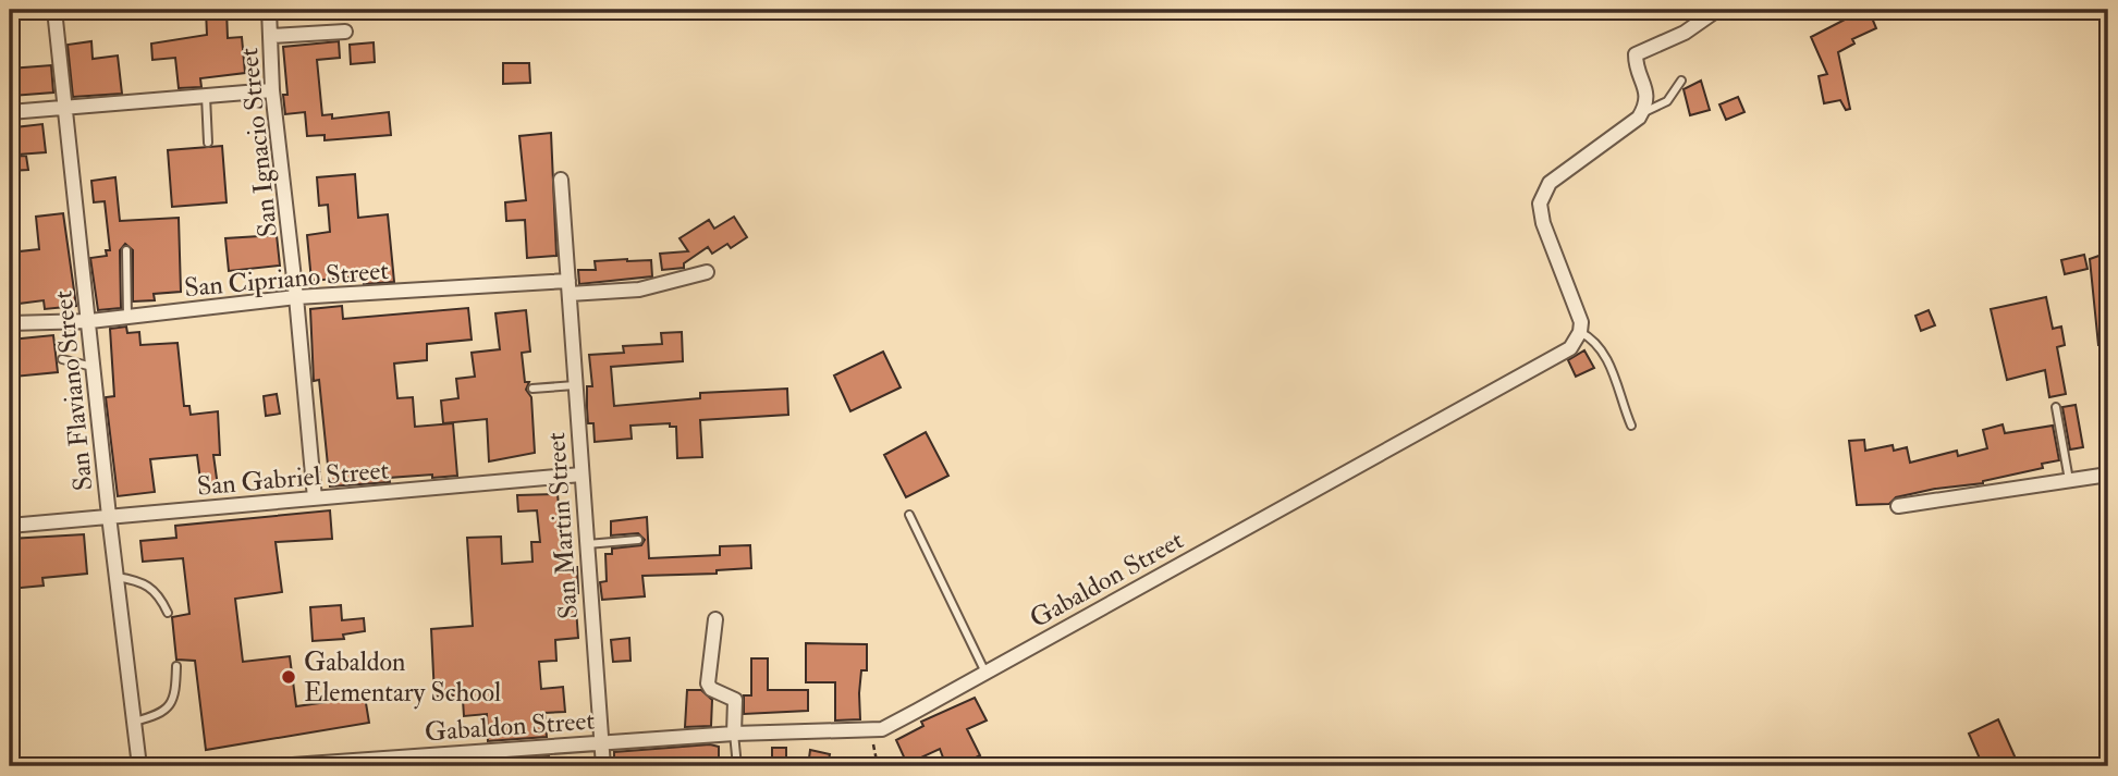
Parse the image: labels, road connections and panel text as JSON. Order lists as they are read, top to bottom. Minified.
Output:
{"streets":{"street":["San Ignacio Street","San Cipriano Street","San Flaviano Street","San Gabriel Street","San Martin Street","Gabaldon Street"]},"crossings":[["San Ignacio Street","San Cipriano Street"],["San Ignacio Street","San Gabriel Street"],["San Cipriano Street","San Flaviano Street"],["San Cipriano Street","San Martin Street"],["San Flaviano Street","San Gabriel Street"],["San Gabriel Street","San Martin Street"],["San Martin Street","Gabaldon Street"]],"places":["Gabaldon Elementary School"]}
